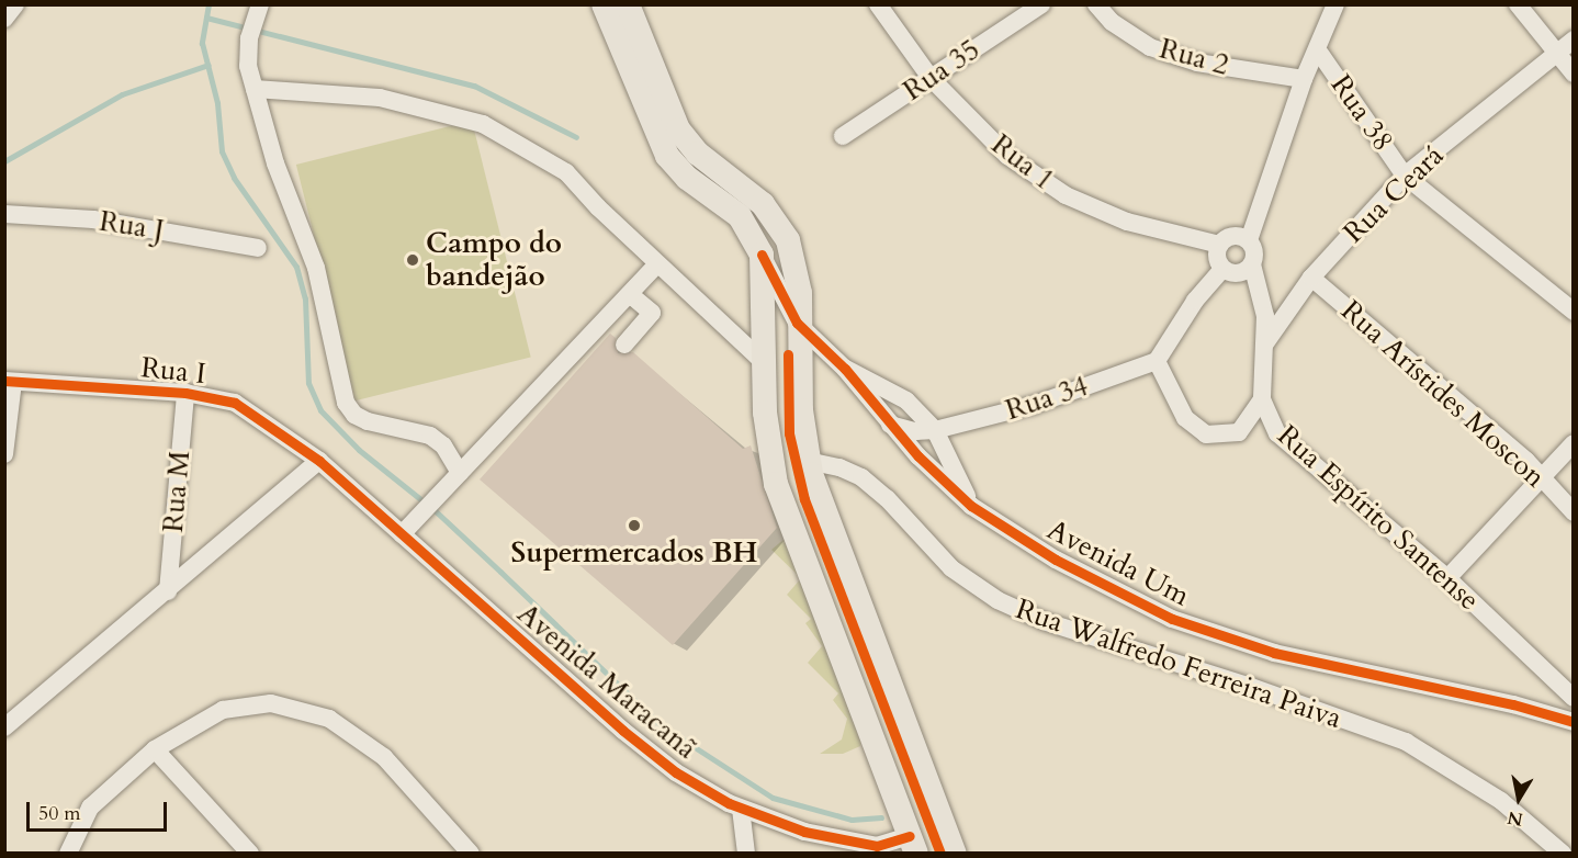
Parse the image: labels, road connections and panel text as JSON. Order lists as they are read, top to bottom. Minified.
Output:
{"streets":{"street":["Rua 2","Rua 35","Rua 38","Rua 1","Rua Ceará","Rua J","Rua I","Rua Arístides Moscon","Rua 34","Rua M","Rua Espírito Santense","Avenida Um","Rua Walfredo Ferreira Paiva","Avenida Maracanã"]},"crossings":[["Rua 35","Rua 1"],["Rua 38","Rua Ceará"],["Rua 1","Rua Espírito Santense"],["Rua Ceará","Rua Arístides Moscon"],["Rua Ceará","Rua Espírito Santense"],["Rua I","Rua M"],["Rua I","Avenida Maracanã"],["Rua 34","Avenida Um"]],"places":["Campo do bandejão","Supermercados BH"],"scale_bar":"50 m","north":"bottom"}
